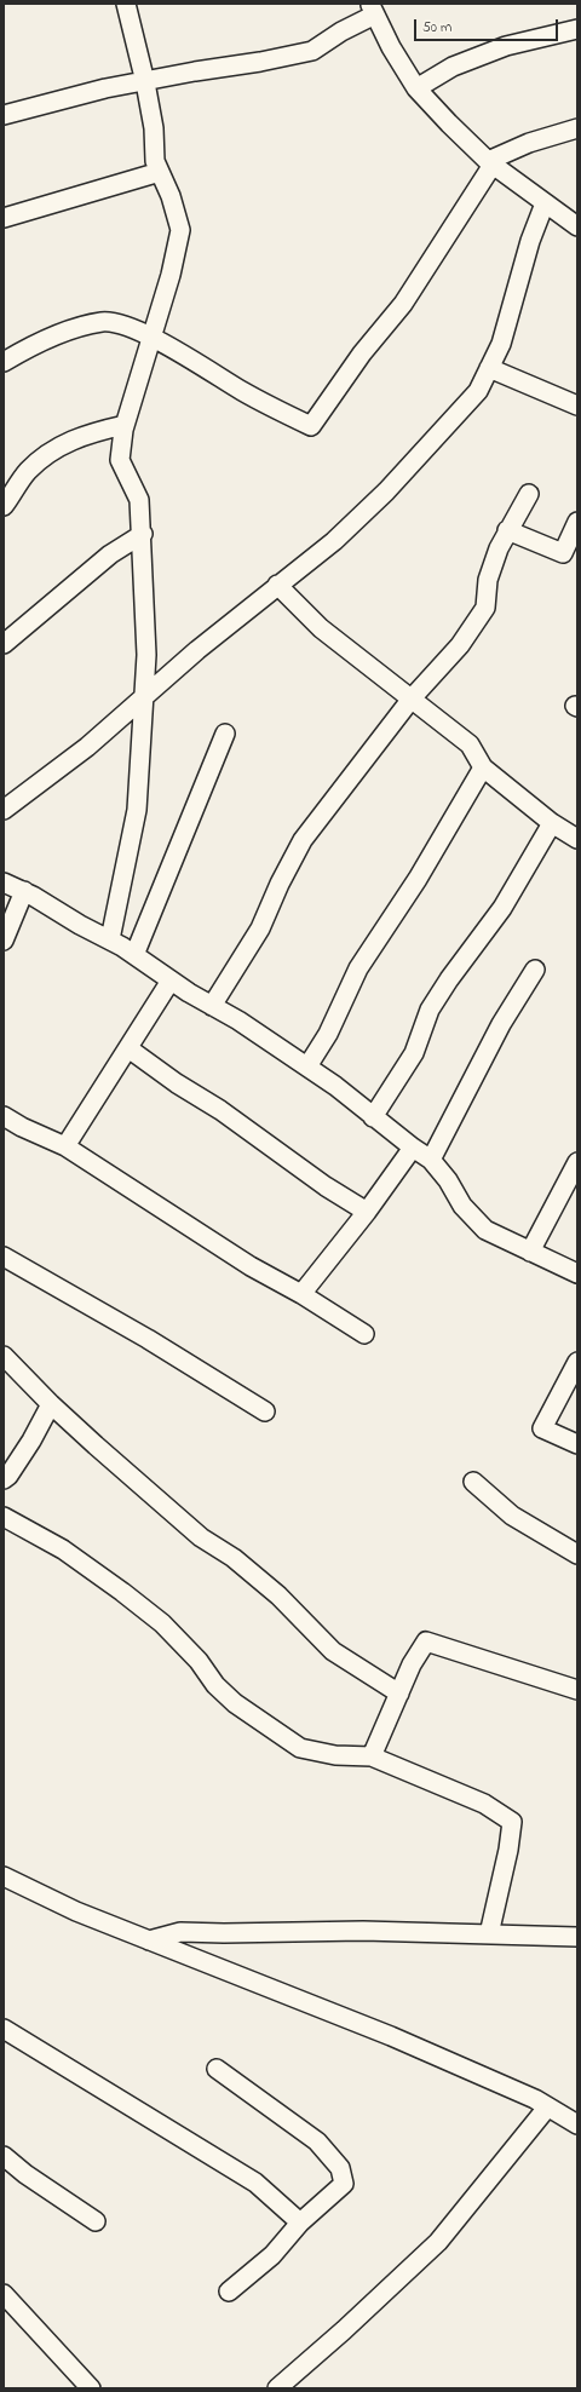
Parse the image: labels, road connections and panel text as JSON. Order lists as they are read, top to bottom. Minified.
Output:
{"scale_bar":"50 m"}
